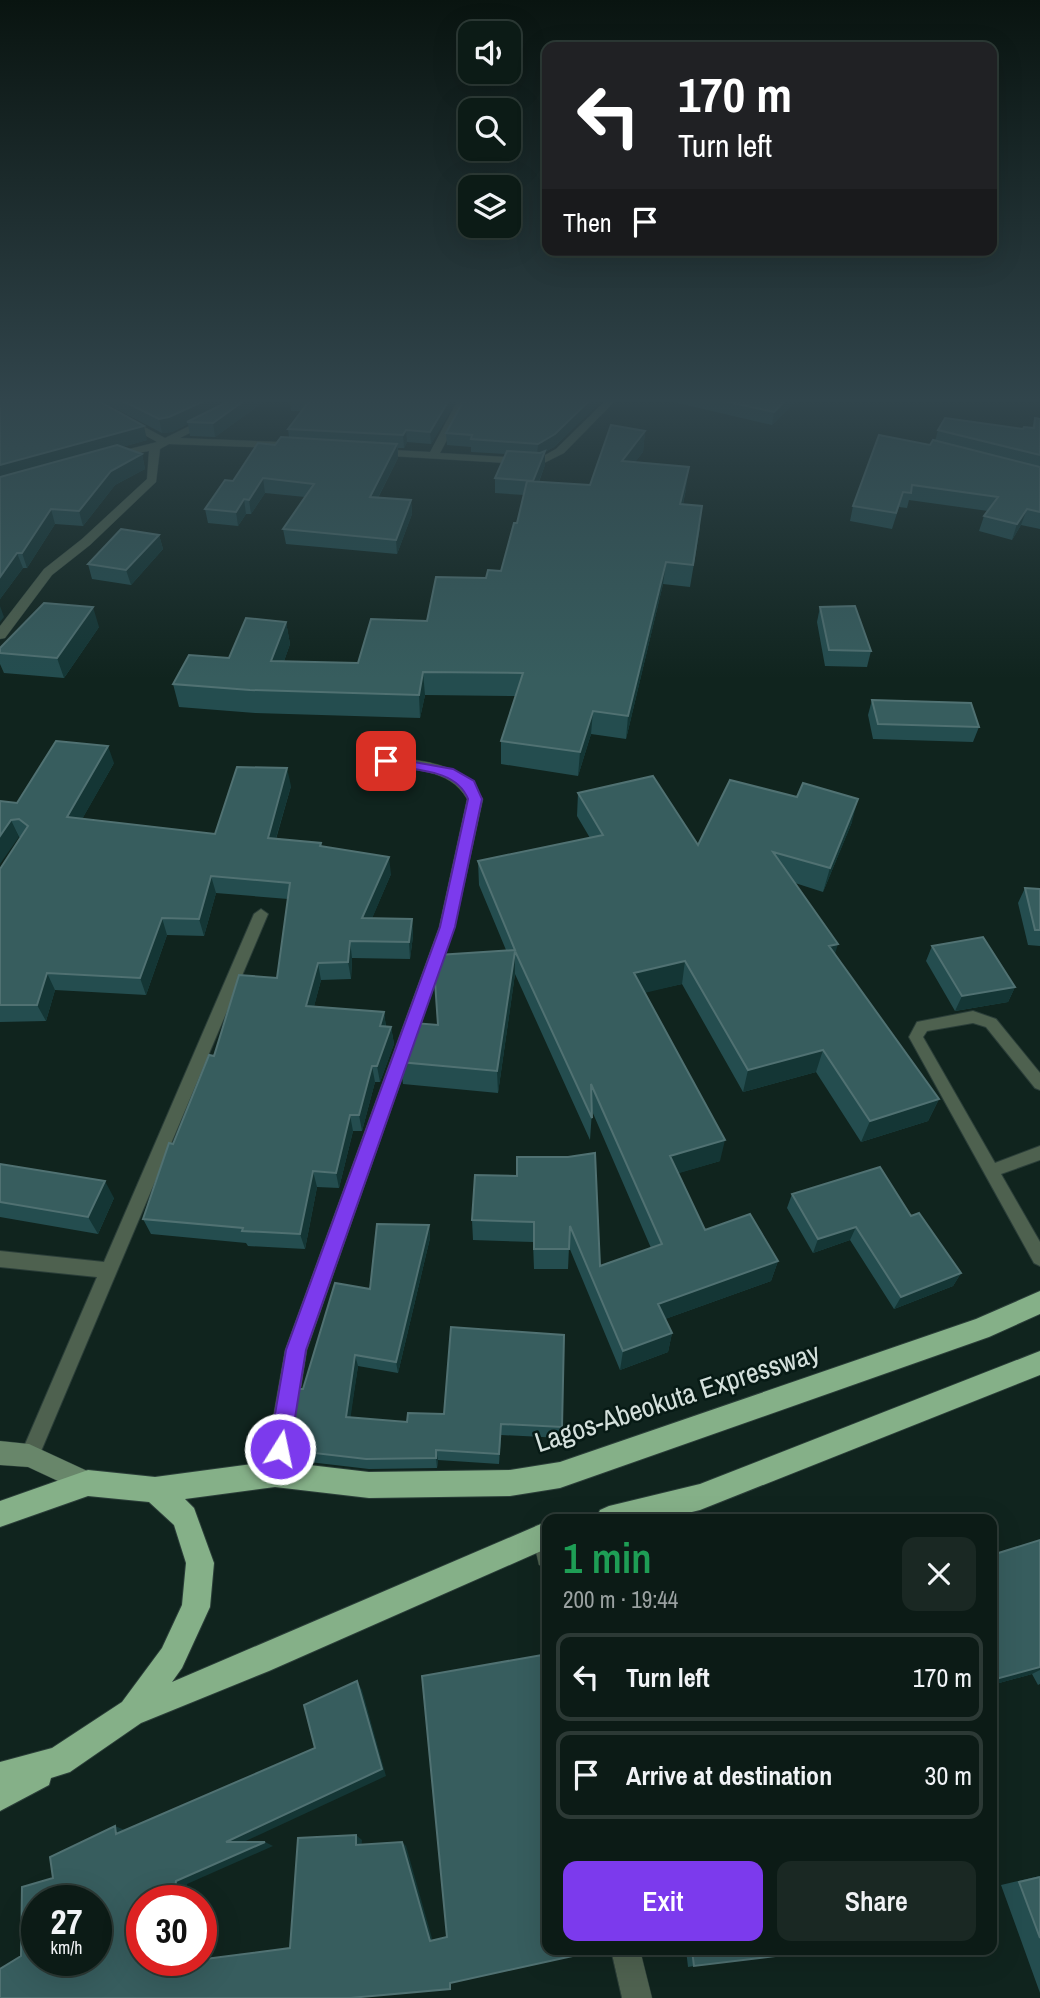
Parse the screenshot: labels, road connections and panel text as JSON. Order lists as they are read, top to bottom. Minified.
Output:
{"streets":{"highway":["Lagos-Abeokuta Expressway"]},"page":{"turn":["170 m","Turn left"],"then":"Then","heading":["1 min","200 m · 19:44"],"list":[{"name":"Turn left","value":"170 m"},{"name":"Arrive at destination","value":"30 m"}],"buttons":["Exit","Share"],"speed":"27 km/h","limit":"30"}}
